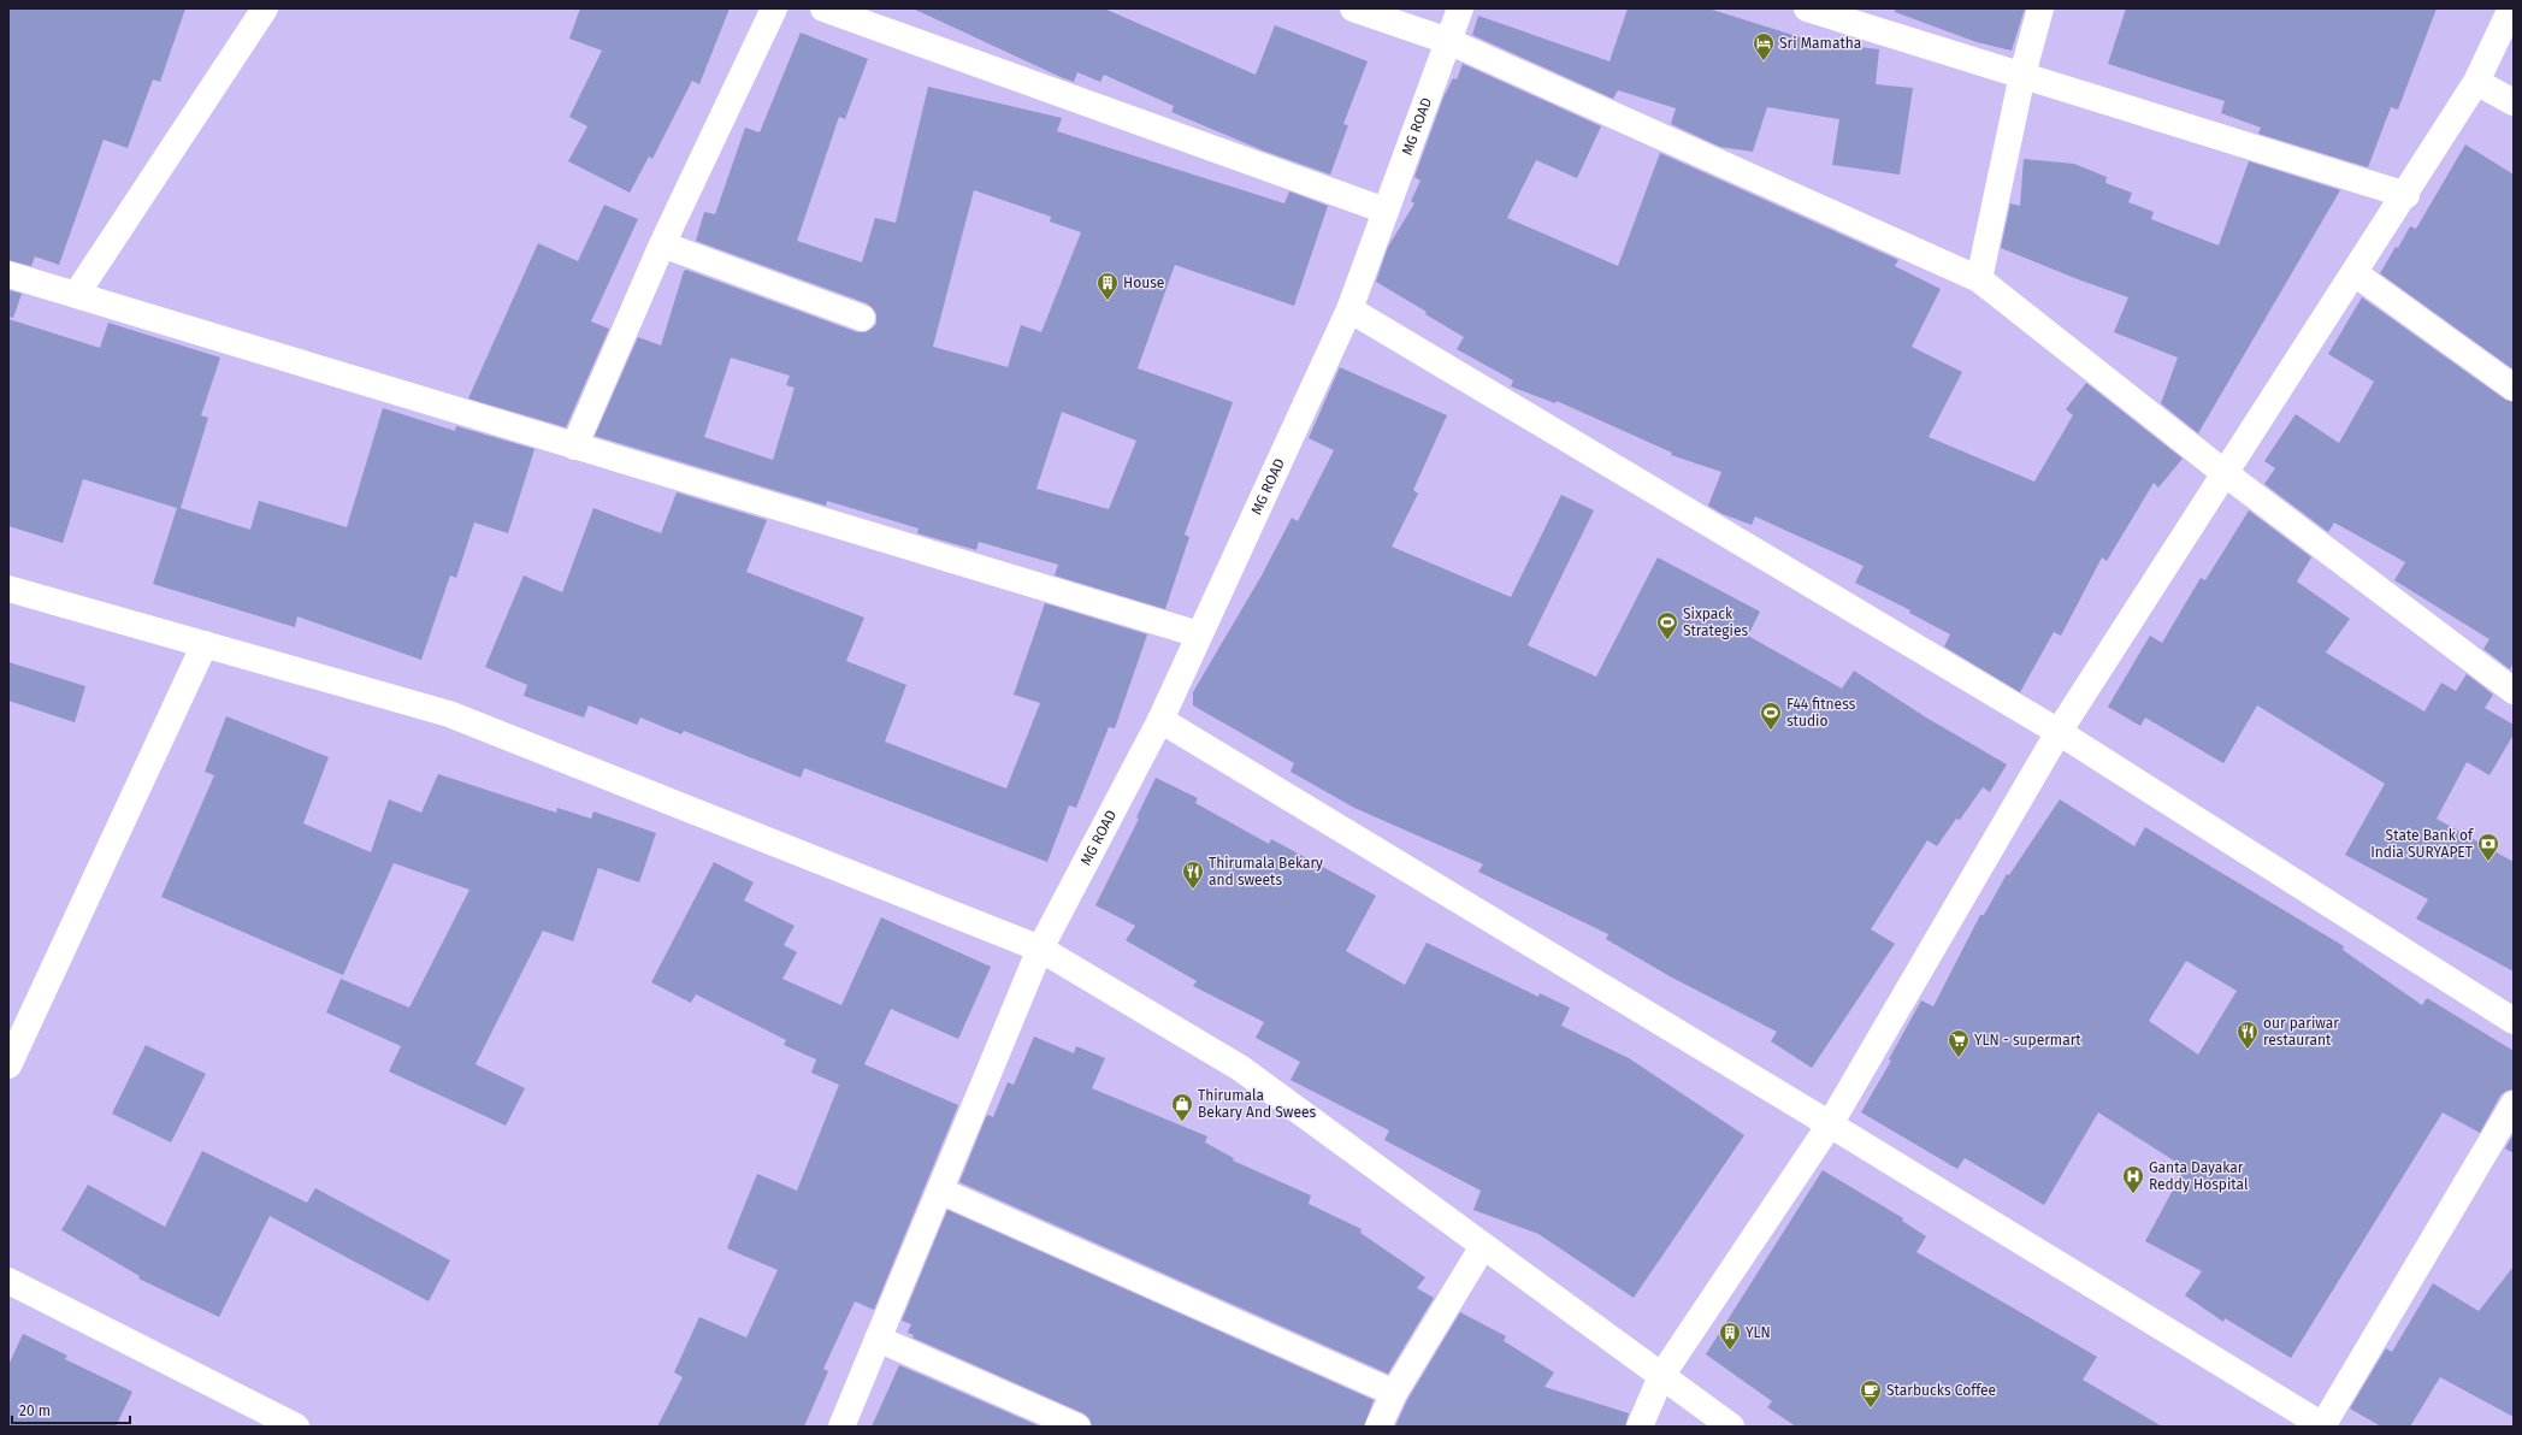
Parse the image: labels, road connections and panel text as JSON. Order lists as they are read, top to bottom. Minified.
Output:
{"streets":{"street":["MG ROAD"]},"places":{"hotel":["Sri Mamatha"],"building":["House","YLN"],"sports":["Sixpack Strategies","F44 fitness studio"],"bank":["State Bank of India SURYAPET"],"restaurant":["Thirumala Bekary and sweets","our pariwar restaurant"],"supermarket":["YLN - supermart"],"shop":["Thirumala Bekary And Swees"],"hospital":["Ganta Dayakar Reddy Hospital"],"cafe":["Starbucks Coffee"]},"scale_bar":"20 m"}
